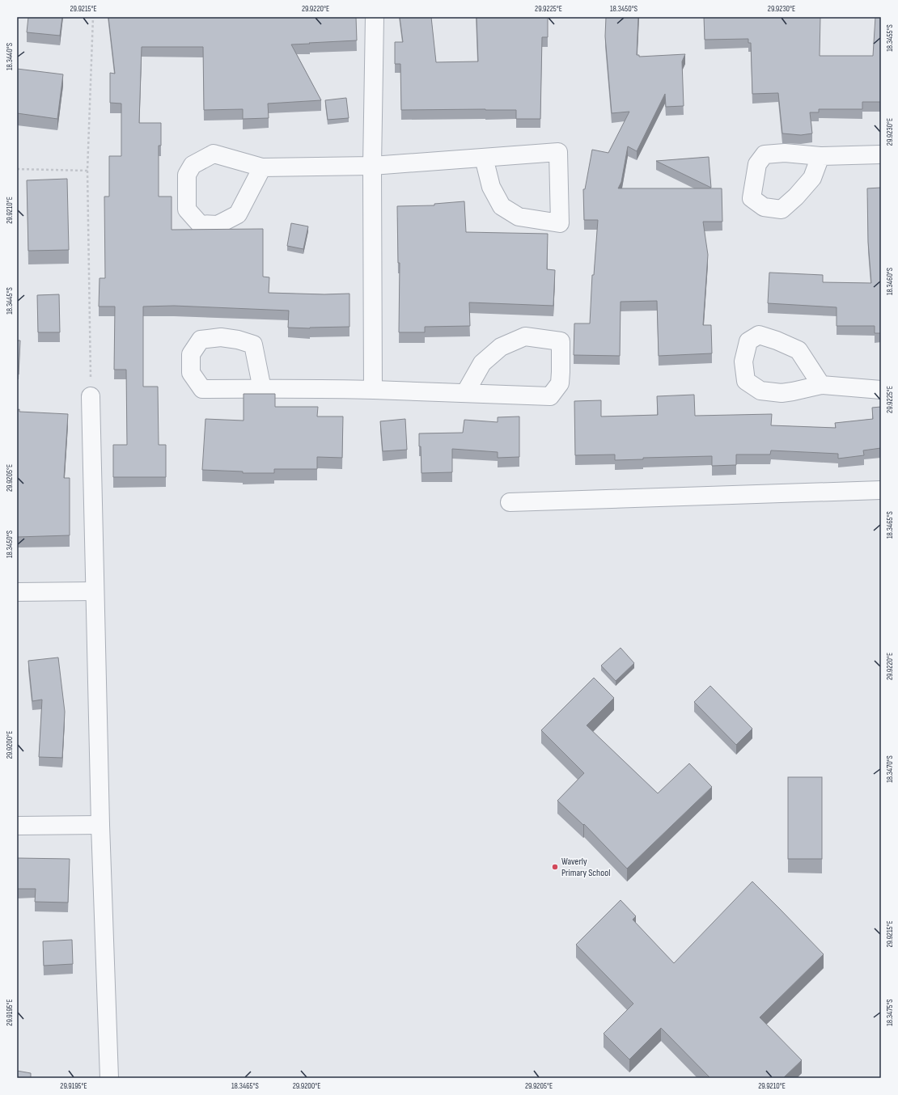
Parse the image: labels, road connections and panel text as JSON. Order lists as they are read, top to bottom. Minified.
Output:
{"places":["Waverly Primary School"],"coordinates":["29.9215°E","29.9220°E","29.9225°E","18.3450°S","29.9230°E","18.3455°S","18.3440°S","29.9210°E","18.3460°S","18.3445°S","29.9205°E","18.3465°S","29.9200°E","18.3470°S","18.3475°S","29.9195°E"]}
